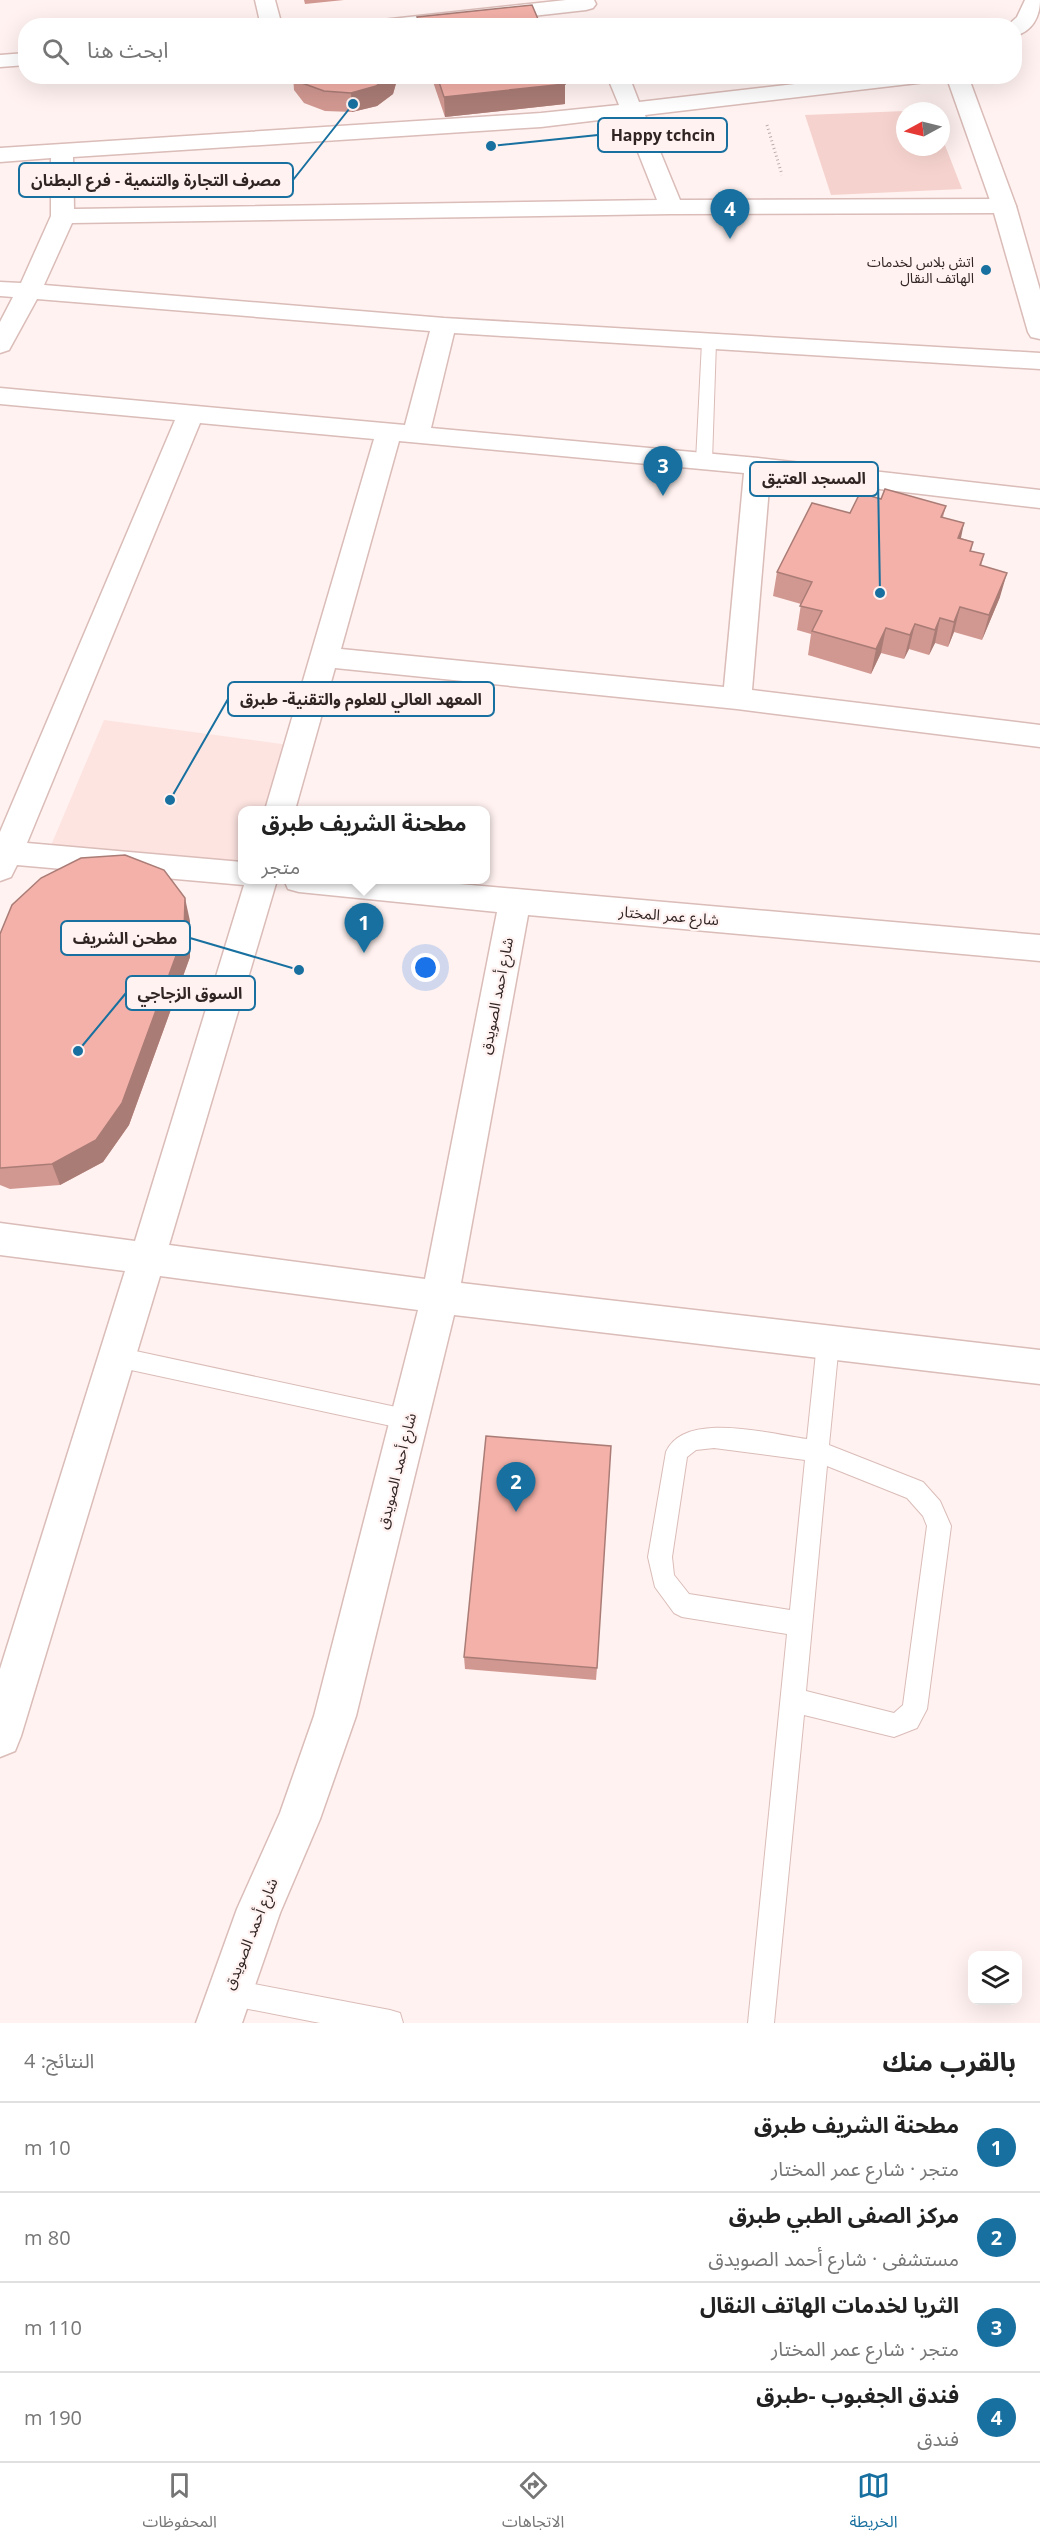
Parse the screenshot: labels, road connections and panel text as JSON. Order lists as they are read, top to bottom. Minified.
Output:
{"streets":{"street":["شارع عمر المختار","شارع أحمد الصويدق"]},"crossings":[["شارع عمر المختار","شارع أحمد الصويدق"]],"places":["مصرف التجارة والتنمية - فرع البطنان","Happy tchcin","اتش بلاس لخدمات الهاتف النقال","المسجد العتيق","المعهد العالي للعلوم والتقنية- طبرق","مطحن الشريف","السوق الزجاجي"],"north":"left","page":{"search":"ابحث هنا","pins":["4","3","1","2"],"popup":["مطحنة الشريف طبرق","متجر"],"heading":["بالقرب منك","النتائج: 4"],"list":[{"mark":"1","name":"مطحنة الشريف طبرق","note":"متجر · شارع عمر المختار","value":"10 m"},{"mark":"2","name":"مركز الصفى الطبي طبرق","note":"مستشفى · شارع أحمد الصويدق","value":"80 m"},{"mark":"3","name":"الثريا لخدمات الهاتف النقال","note":"متجر · شارع عمر المختار","value":"110 m"},{"mark":"4","name":"فندق الجغبوب -طبرق","note":"فندق","value":"190 m"}],"nav":["الخريطة","الاتجاهات","المحفوظات"]}}
